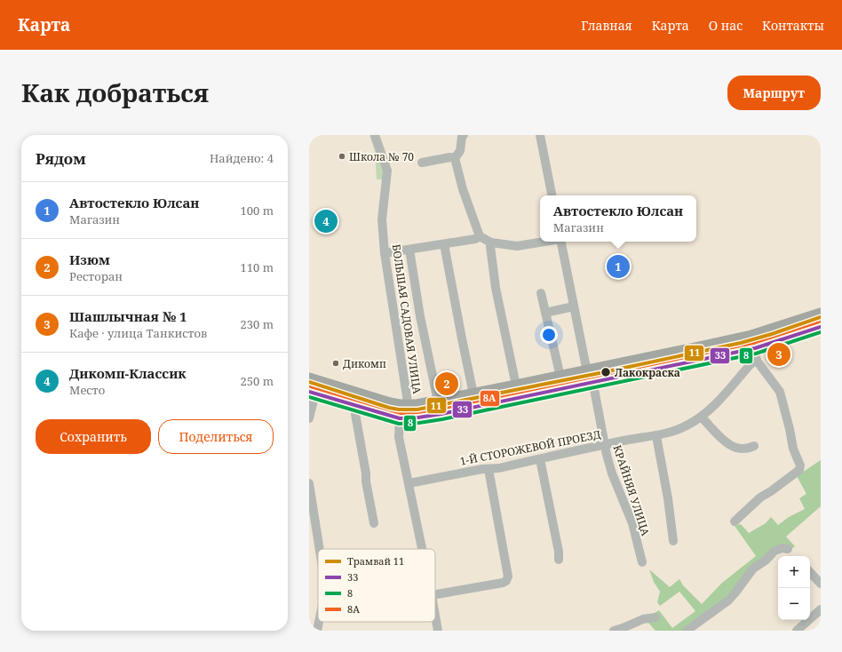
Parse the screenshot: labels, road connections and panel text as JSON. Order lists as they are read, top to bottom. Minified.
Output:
{"streets":{"street":["БОЛЬШАЯ САДОВАЯ УЛИЦА","1-Й СТОРОЖЕВОЙ ПРОЕЗД","КРАЙНЯЯ УЛИЦА"]},"crossings":[["БОЛЬШАЯ САДОВАЯ УЛИЦА","1-Й СТОРОЖЕВОЙ ПРОЕЗД"],["1-Й СТОРОЖЕВОЙ ПРОЕЗД","КРАЙНЯЯ УЛИЦА"]],"places":["Школа № 70","Дикомп","Лакокраска"],"lines":["tram line 11","transit line 8А","transit line 33","transit line 8"],"legend":["Трамвай 11","33","8","8А"],"page":{"header":"Карта","nav":["Главная","Карта","О нас","Контакты"],"title":"Как добраться","buttons":["Маршрут",["Сохранить","Поделиться"]],"heading":["Рядом","Найдено: 4"],"list":[{"mark":"1","name":"Автостекло Юлсан","note":"Магазин","value":"100 m"},{"mark":"2","name":"Изюм","note":"Ресторан","value":"110 m"},{"mark":"3","name":"Шашлычная № 1","note":"Кафе · улица Танкистов","value":"230 m"},{"mark":"4","name":"Дикомп-Классик","note":"Место","value":"250 m"}],"popup":["Автостекло Юлсан","Магазин"],"pins":["4","1","3","2"],"map_buttons":["+","−"]}}
